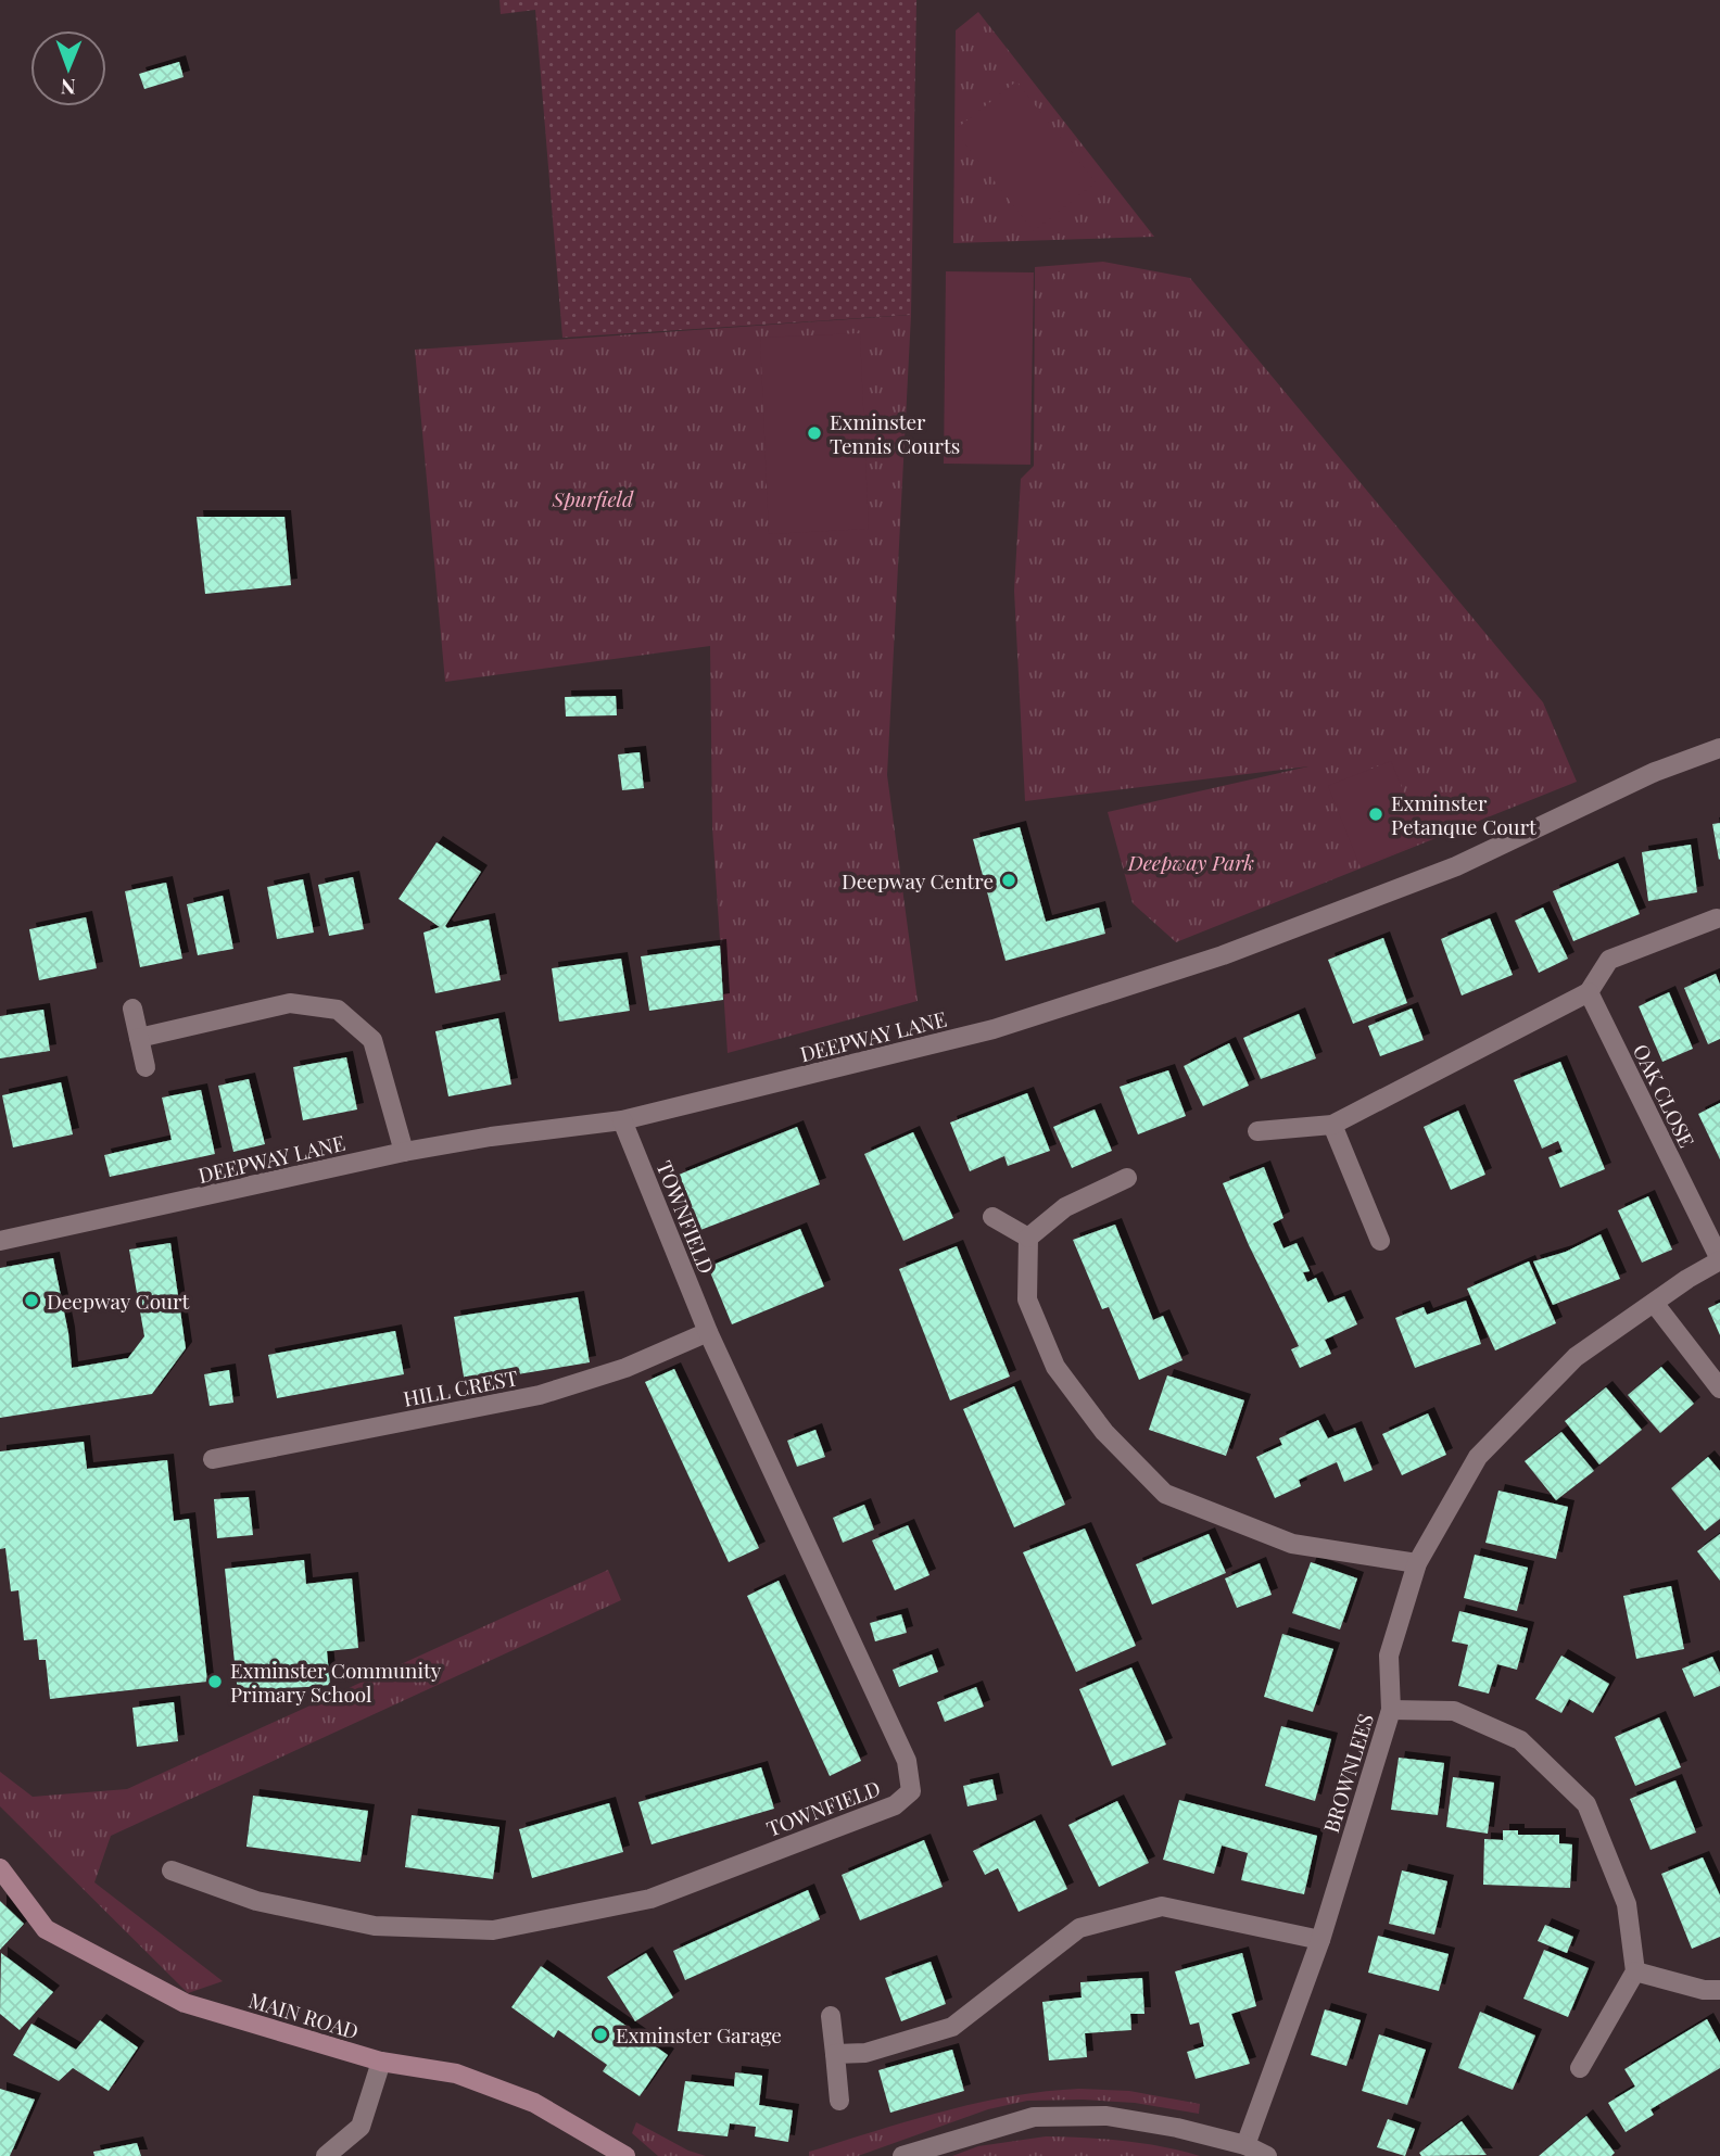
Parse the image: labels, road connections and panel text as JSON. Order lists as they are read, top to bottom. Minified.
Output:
{"streets":{"street":["DEEPWAY LANE","OAK CLOSE","TOWNFIELD","HILL CREST","BROWNLEES","MAIN ROAD"]},"crossings":[["DEEPWAY LANE","TOWNFIELD"],["OAK CLOSE","BROWNLEES"],["TOWNFIELD","HILL CREST"]],"parks":["Spurfield","Deepway Park"],"places":["Exminster Tennis Courts","Exminster Petanque Court","Deepway Centre","Deepway Court","Exminster Community Primary School","Exminster Garage"],"north":"bottom"}
